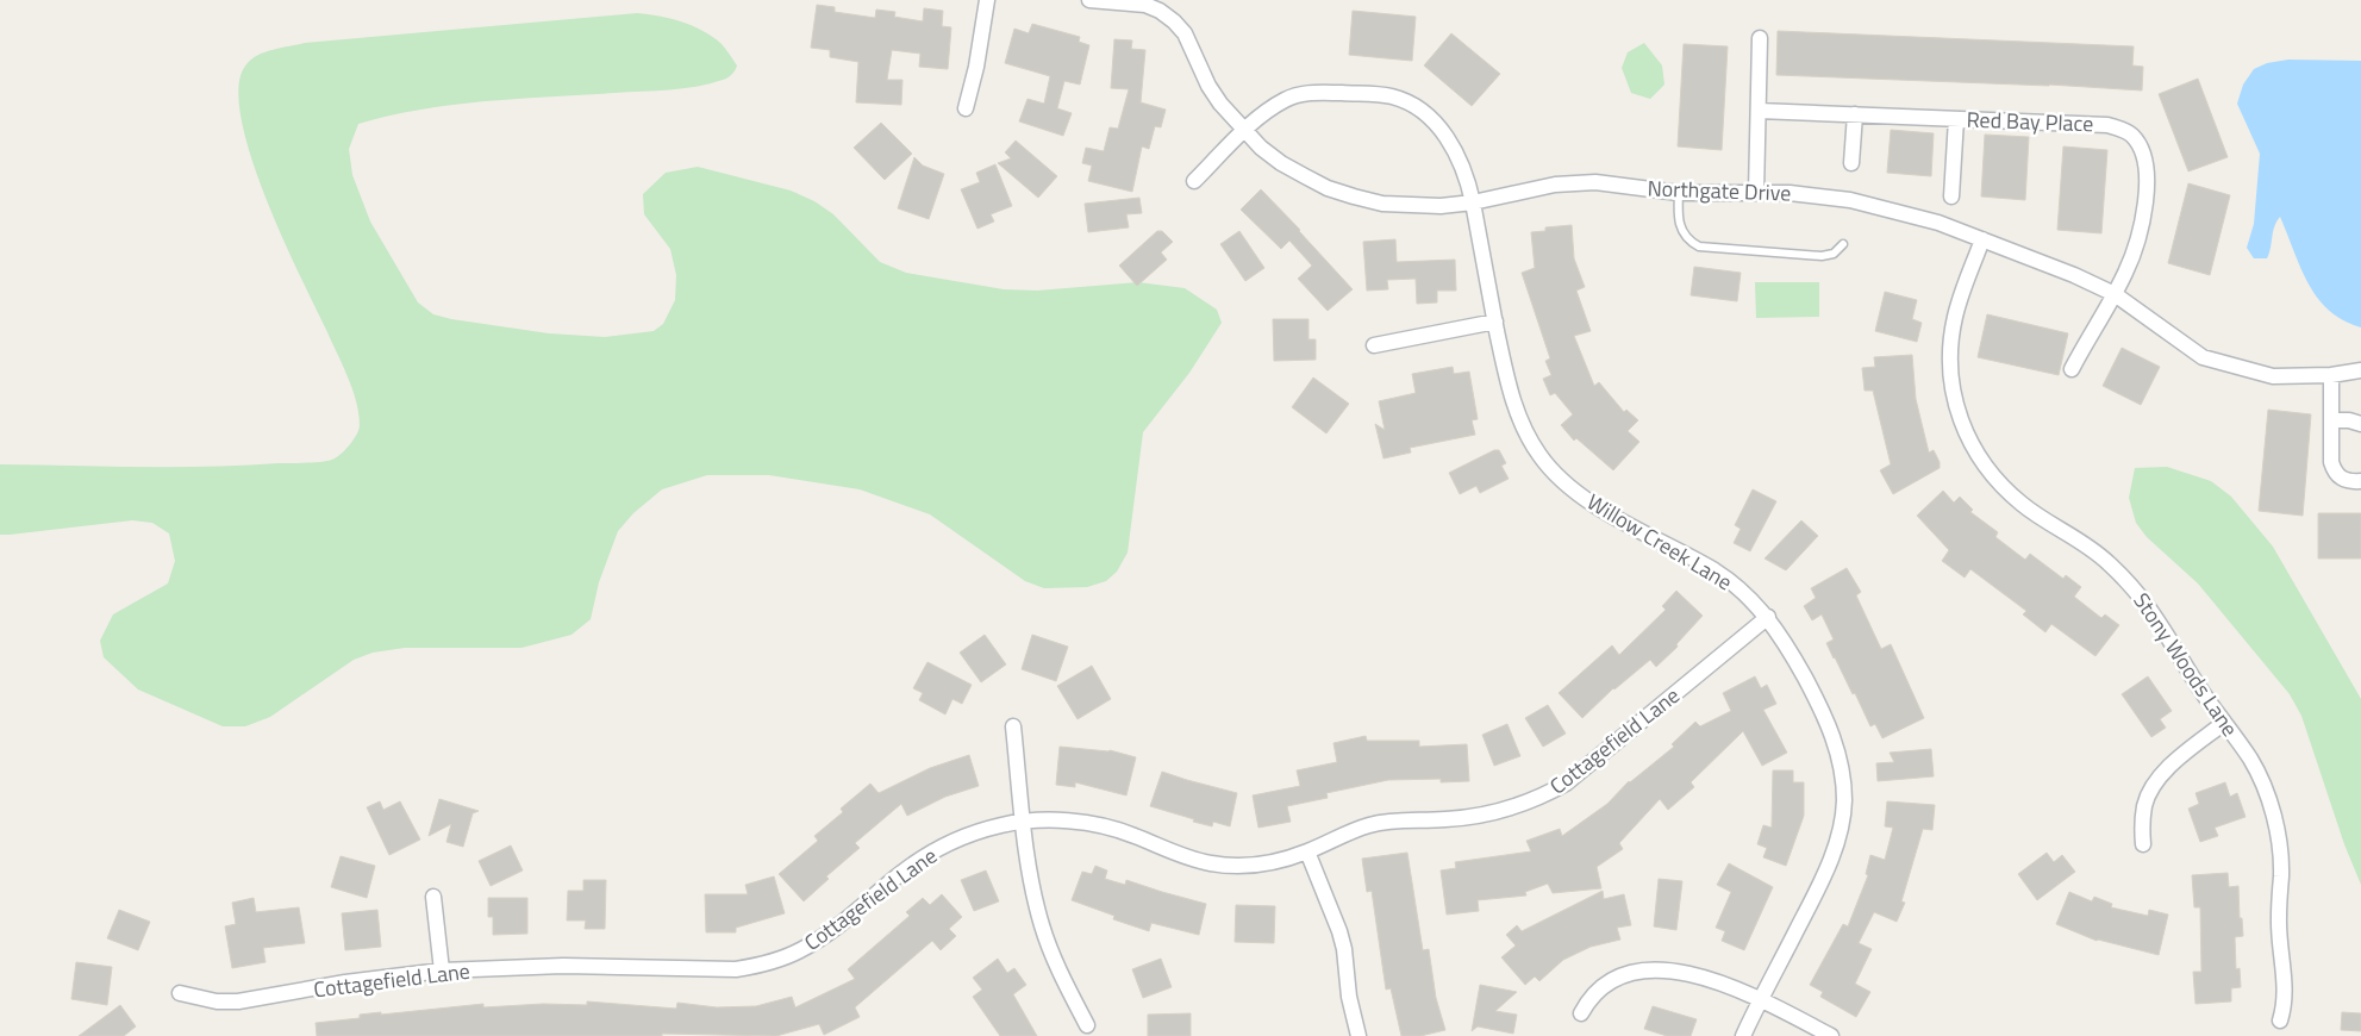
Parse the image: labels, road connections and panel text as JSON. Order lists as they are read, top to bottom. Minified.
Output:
{"streets":{"street":["Red Bay Place","Northgate Drive","Willow Creek Lane","Stony Woods Lane","Cottagefield Lane"]},"crossings":[["Red Bay Place","Northgate Drive"],["Northgate Drive","Willow Creek Lane"],["Northgate Drive","Stony Woods Lane"],["Willow Creek Lane","Cottagefield Lane"]]}
